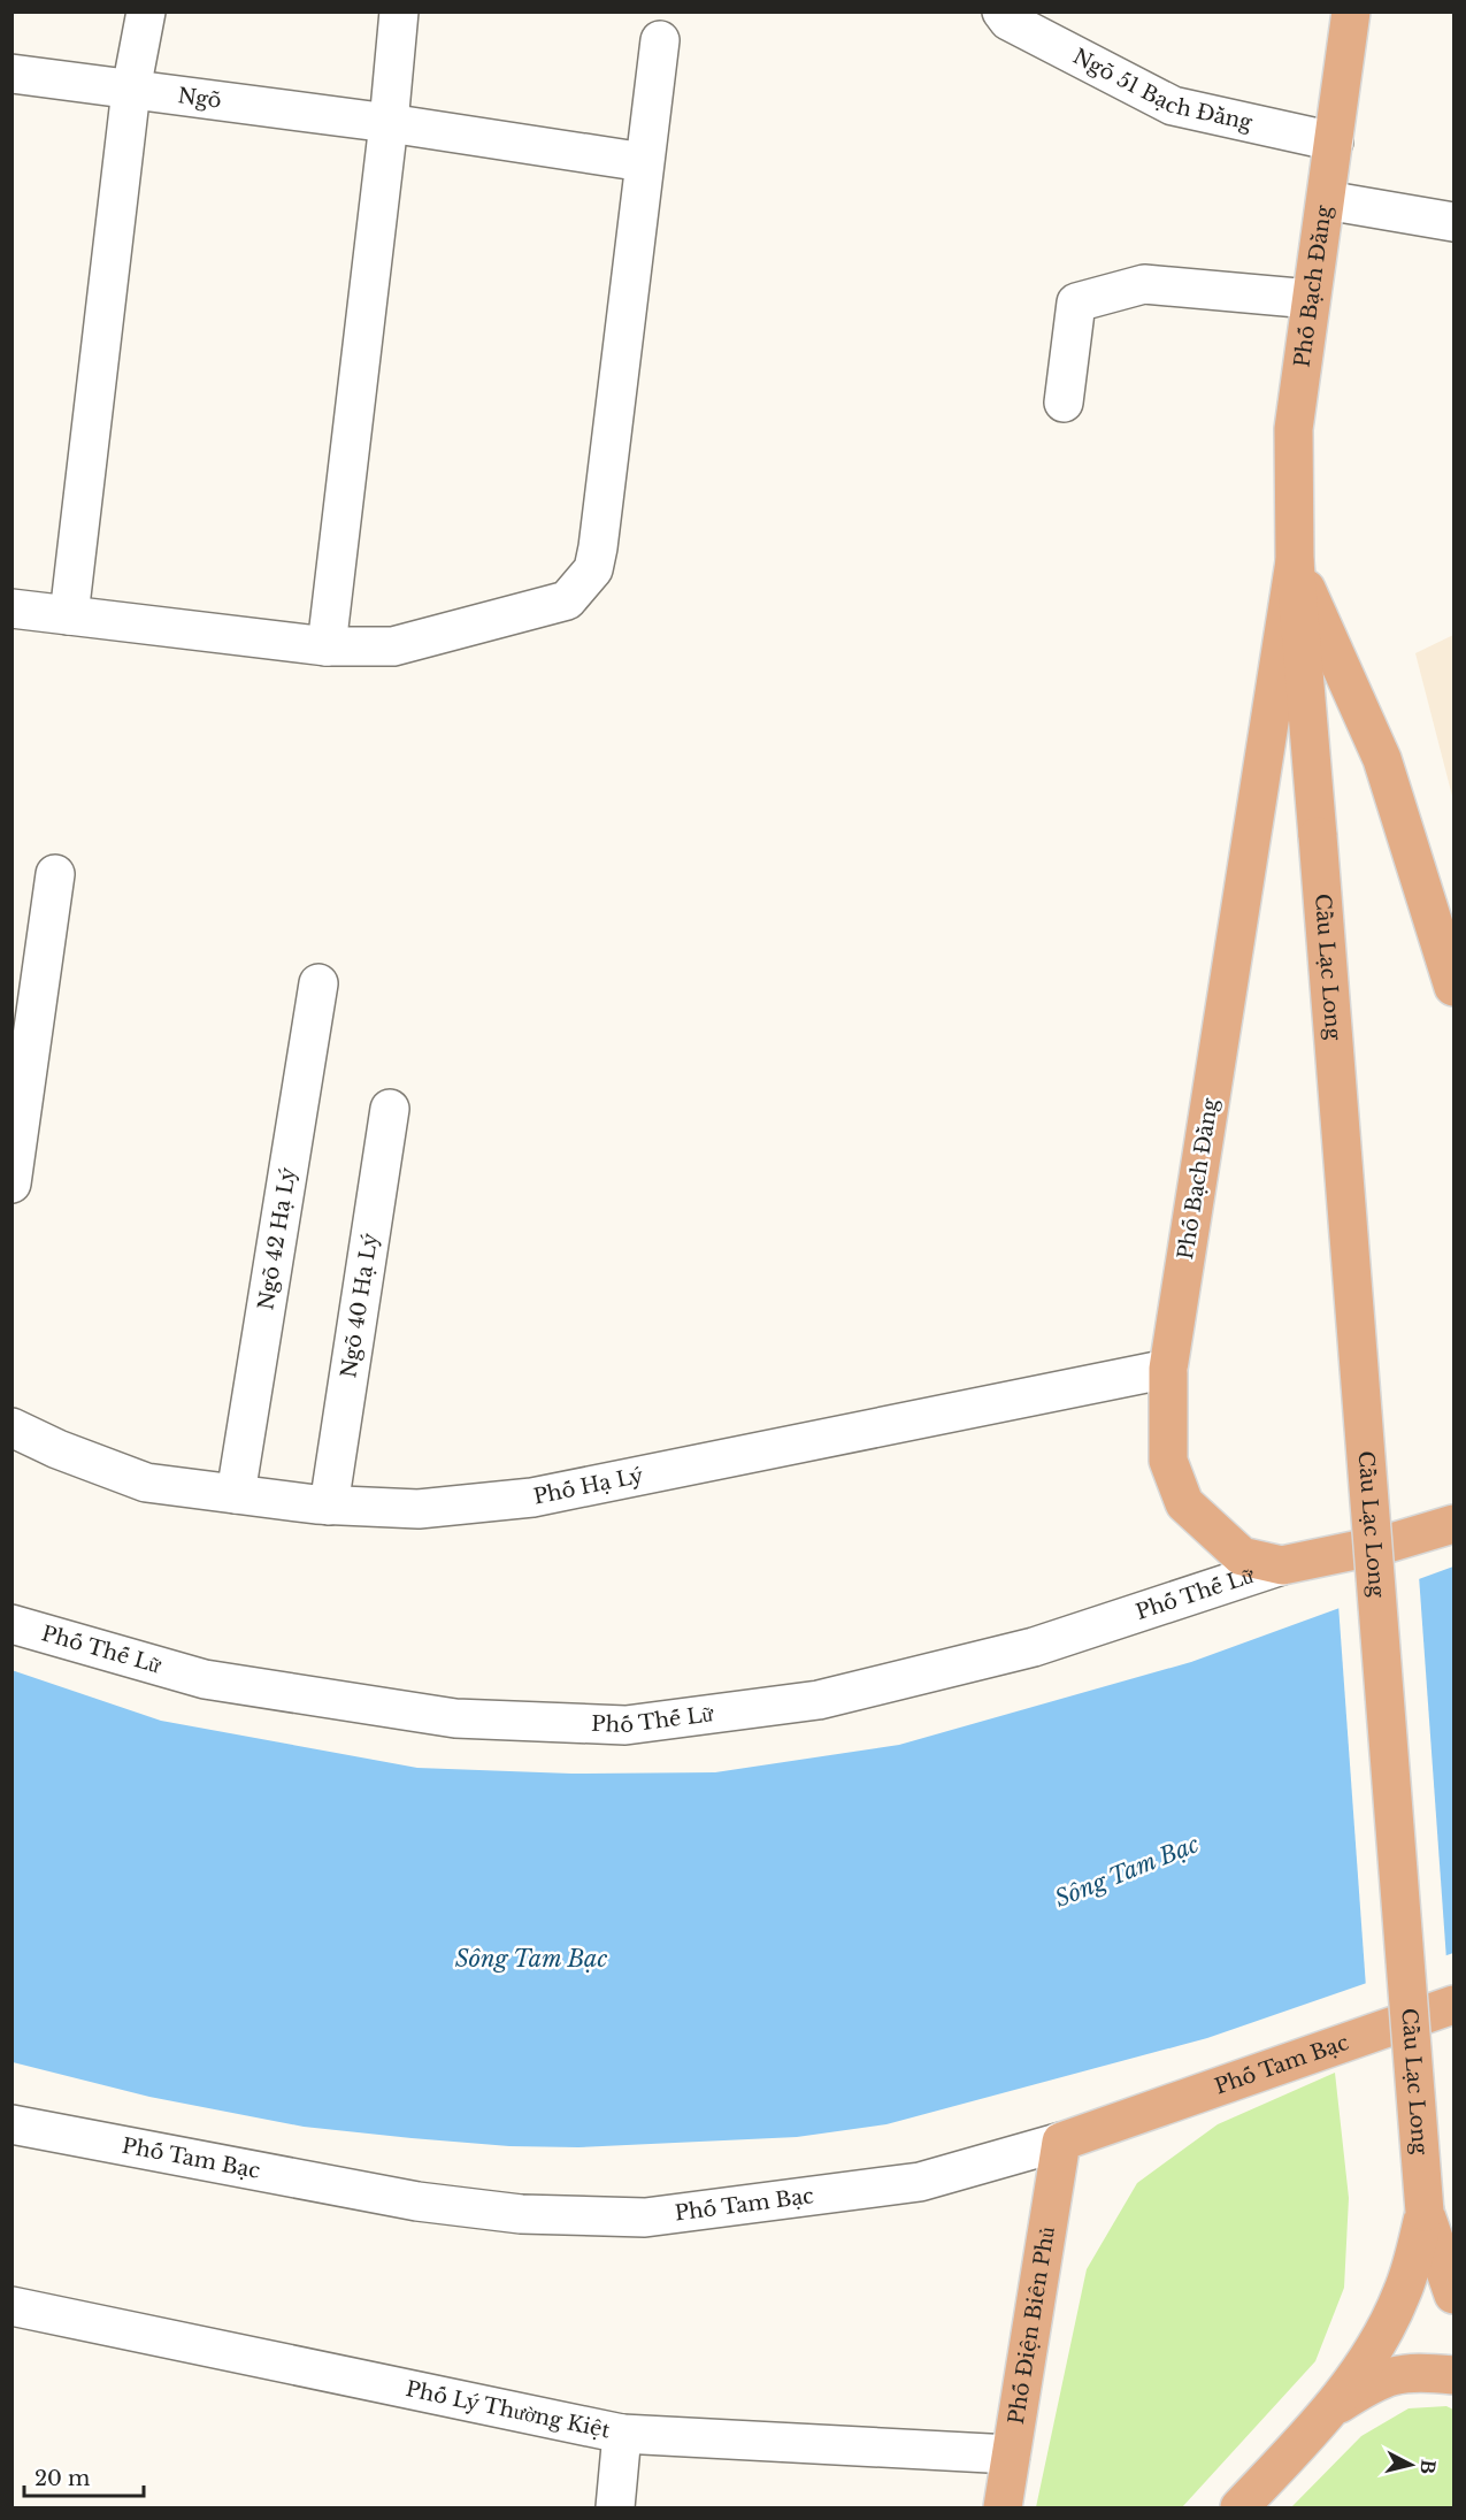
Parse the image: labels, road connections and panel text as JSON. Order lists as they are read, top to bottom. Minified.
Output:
{"streets":{"main road":["Phố Bạch Đằng","Cầu Lạc Long","Phố Tam Bạc","Phố Điện Biên Phủ"],"street":["Ngõ 51 Bạch Đằng","Ngõ","Ngõ 42 Hạ Lý","Ngõ 40 Hạ Lý","Phố Hạ Lý","Phố Thế Lữ","Phố Lý Thường Kiệt"]},"crossings":[["Ngõ 51 Bạch Đằng","Phố Bạch Đằng"],["Phố Bạch Đằng","Cầu Lạc Long"],["Phố Bạch Đằng","Phố Hạ Lý"],["Phố Bạch Đằng","Phố Thế Lữ"],["Ngõ 42 Hạ Lý","Phố Hạ Lý"],["Ngõ 40 Hạ Lý","Phố Hạ Lý"],["Phố Tam Bạc","Phố Điện Biên Phủ"],["Phố Điện Biên Phủ","Phố Lý Thường Kiệt"]],"water":["Sông Tam Bạc"],"scale_bar":"20 m","north":"right"}
